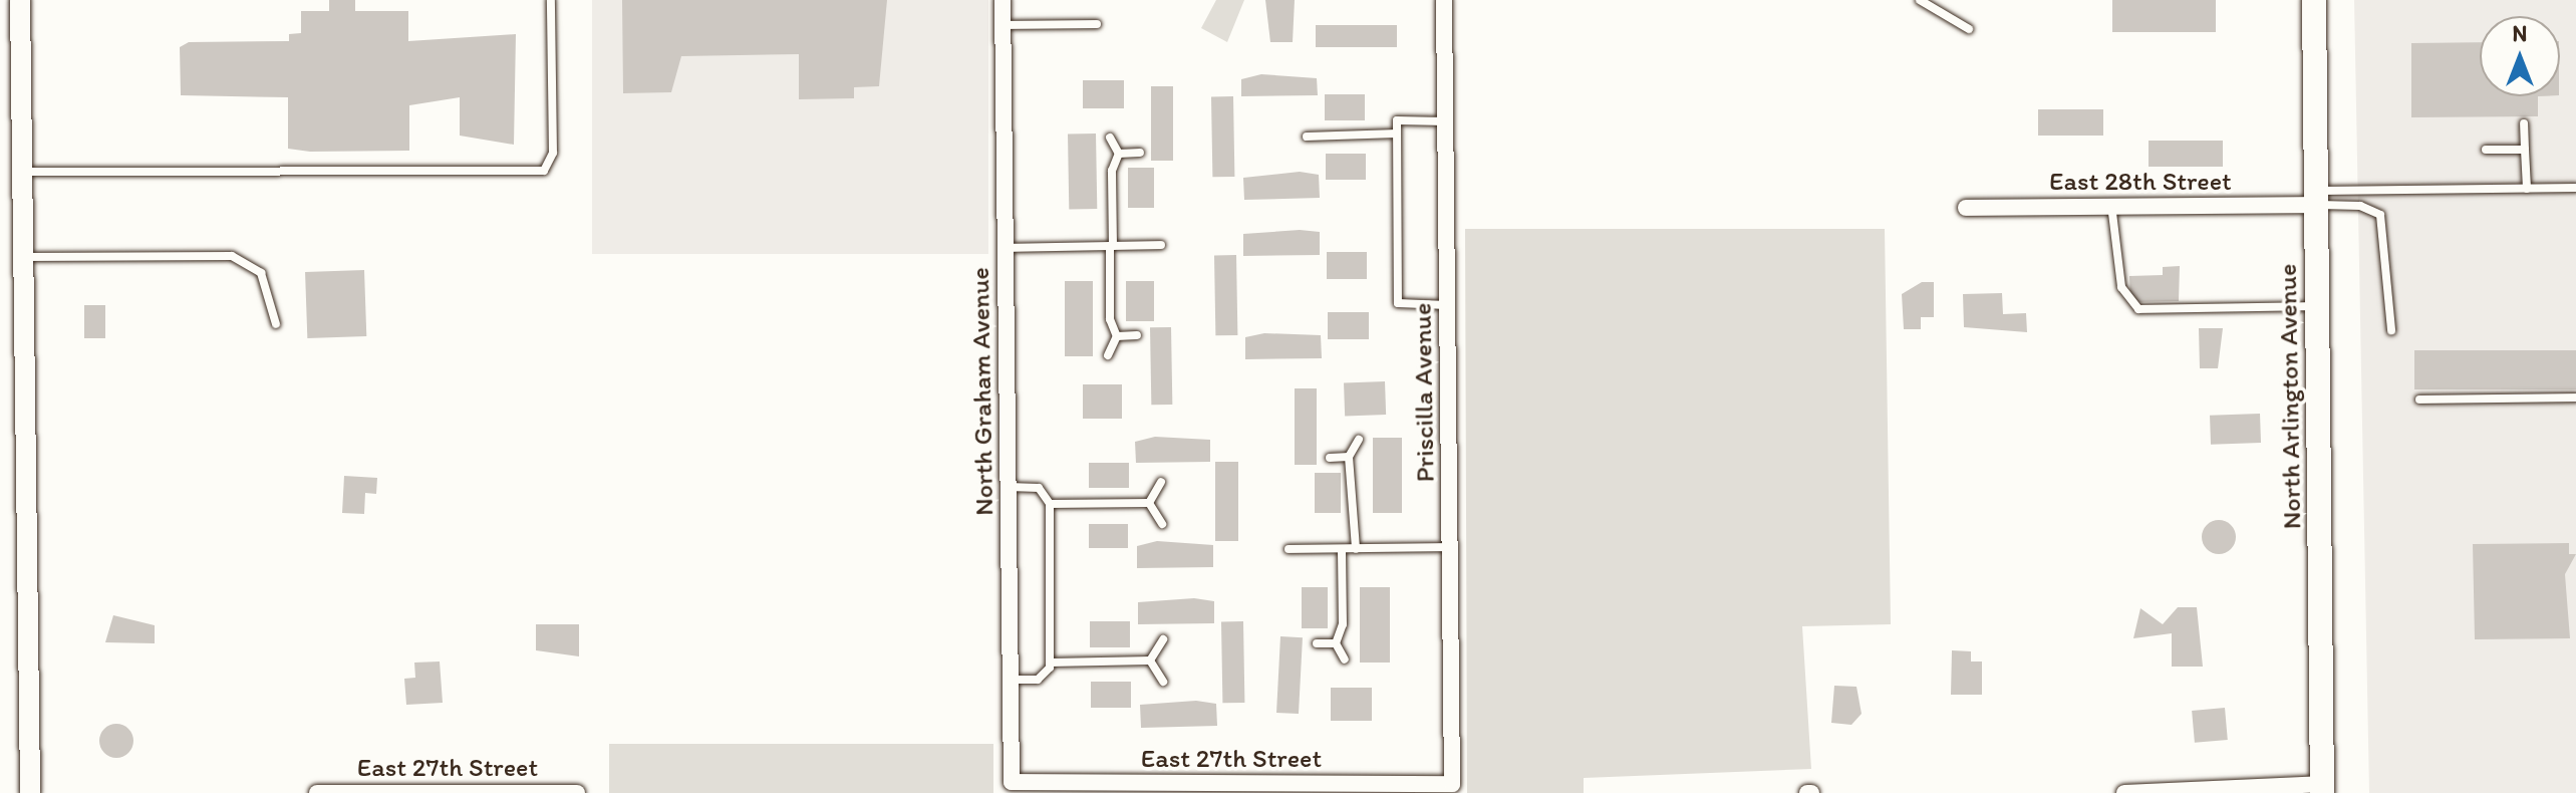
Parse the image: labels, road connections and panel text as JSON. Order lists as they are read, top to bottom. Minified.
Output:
{"streets":{"main road":["North Arlington Avenue"],"street":["East 28th Street","North Graham Avenue","Priscilla Avenue","East 27th Street"]},"crossings":[["East 28th Street","North Arlington Avenue"],["North Graham Avenue","East 27th Street"],["Priscilla Avenue","East 27th Street"]],"north":"top"}
